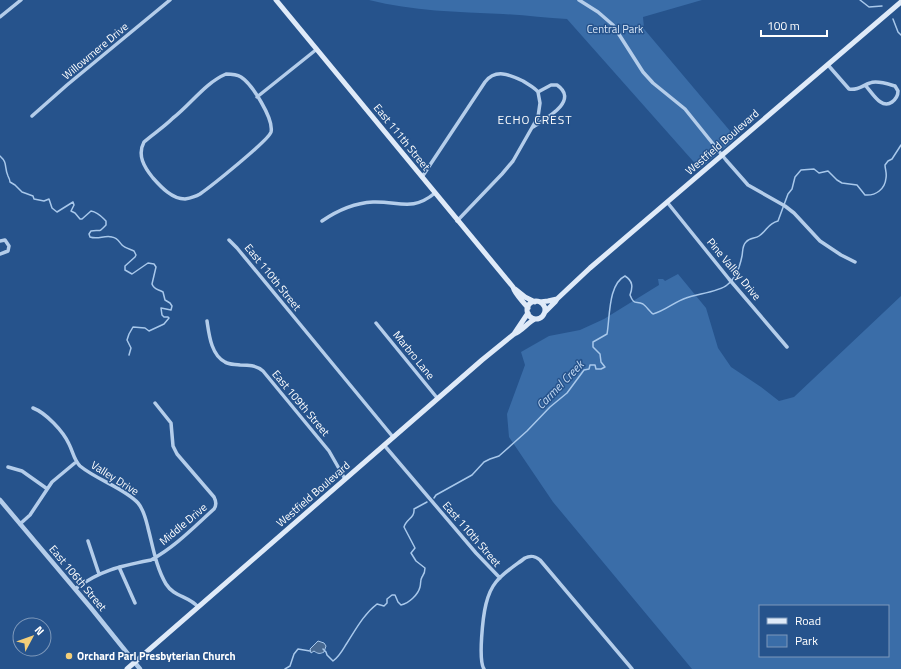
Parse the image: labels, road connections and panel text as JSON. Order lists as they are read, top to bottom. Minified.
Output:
{"streets":{"main road":["East 111th Street","Westfield Boulevard"],"street":["Willowmere Drive","Pine Valley Drive","East 110th Street","Marbro Lane","East 109th Street","Valley Drive","Middle Drive","East 106th Street"]},"crossings":[["East 111th Street","Westfield Boulevard"],["Westfield Boulevard","Pine Valley Drive"],["Westfield Boulevard","East 110th Street"],["Westfield Boulevard","Marbro Lane"],["Westfield Boulevard","East 109th Street"],["Westfield Boulevard","Valley Drive"],["Westfield Boulevard","East 106th Street"],["Valley Drive","Middle Drive"]],"districts":["ECHO CREST"],"water":["Carmel Creek"],"parks":["Central Park"],"places":["Orchard Parl Presbyterian Church"],"legend":["Road","Park"],"scale_bar":"100 m","north":"top right"}
